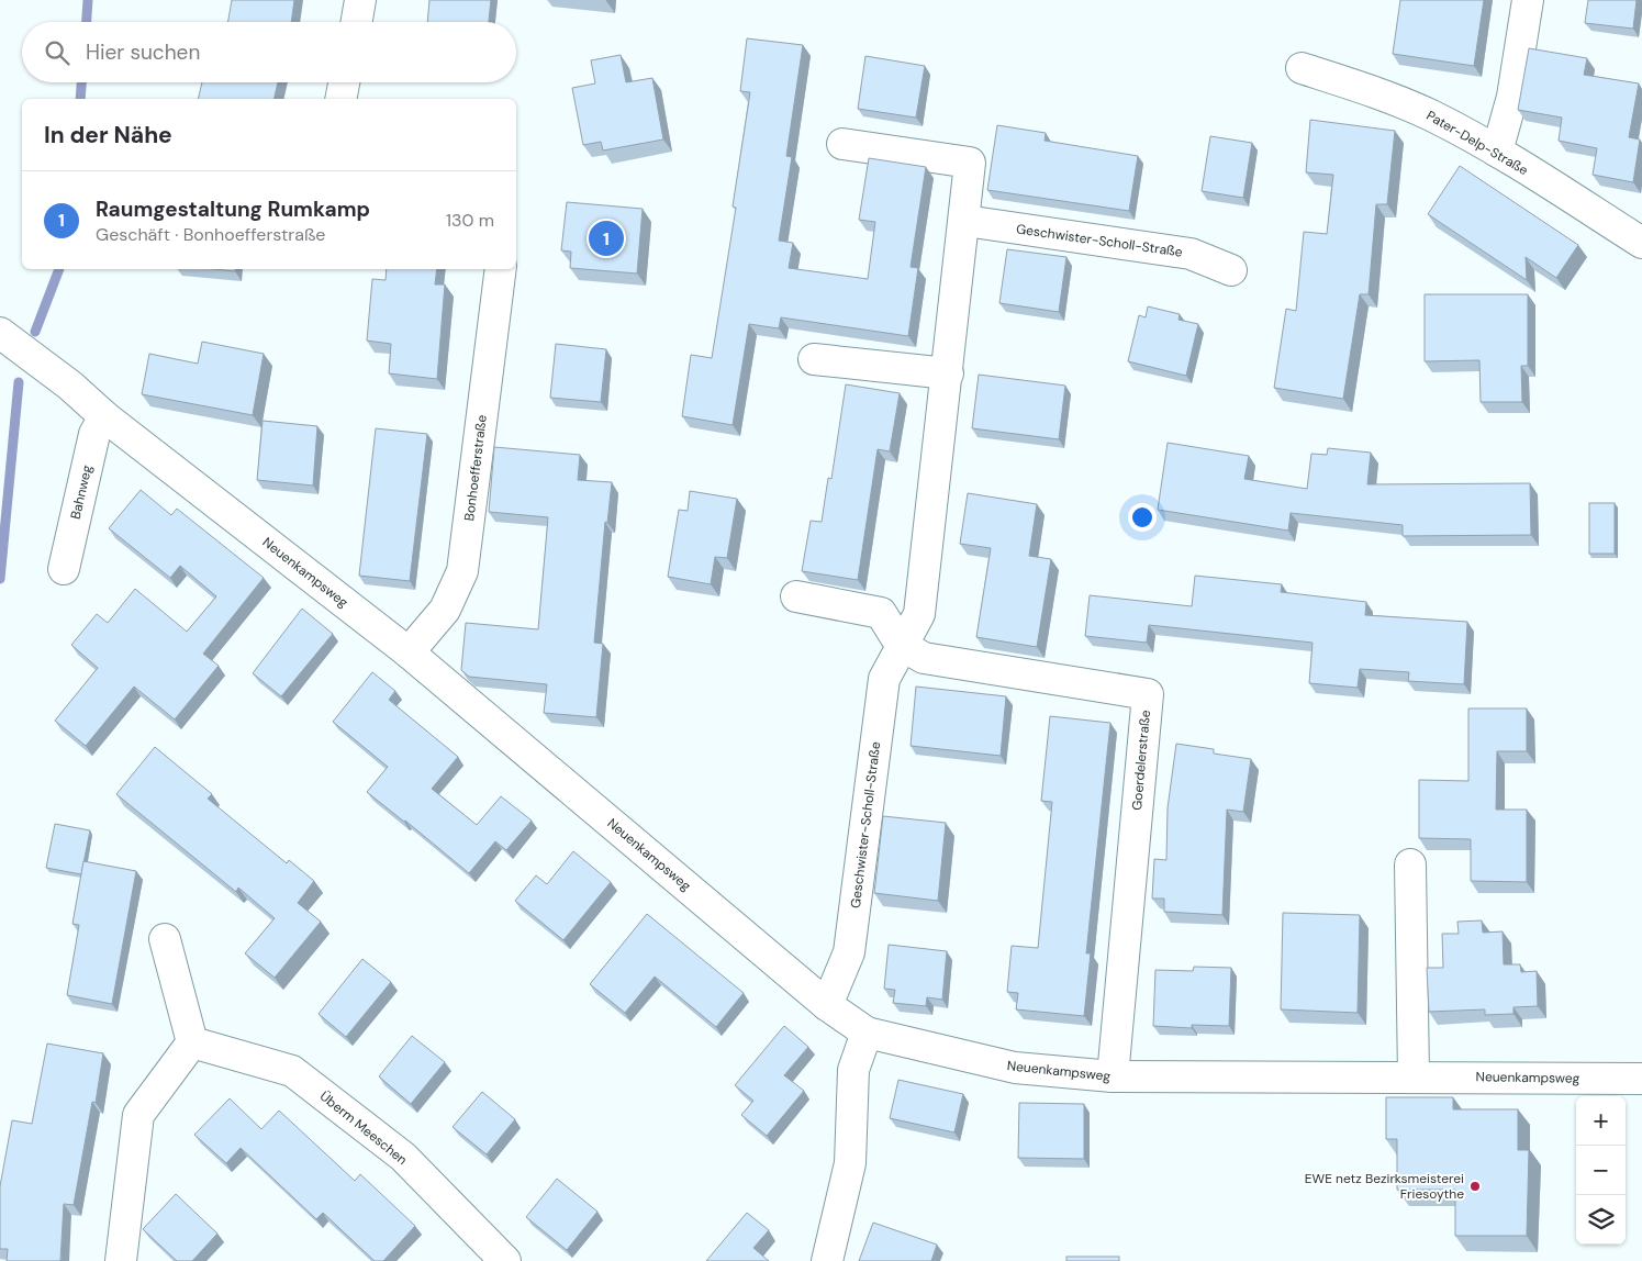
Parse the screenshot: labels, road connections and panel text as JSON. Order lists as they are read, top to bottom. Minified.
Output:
{"streets":{"street":["Pater-Delp-Straße","Geschwister-Scholl-Straße","Bonhoefferstraße","Bahnweg","Neuenkampsweg","Goerdelerstraße","Überm Meeschen"]},"crossings":[["Geschwister-Scholl-Straße","Neuenkampsweg"],["Geschwister-Scholl-Straße","Goerdelerstraße"],["Bonhoefferstraße","Neuenkampsweg"],["Bahnweg","Neuenkampsweg"],["Neuenkampsweg","Goerdelerstraße"]],"places":["EWE netz Bezirksmeisterei Friesoythe"],"page":{"search":"Hier suchen","heading":"In der Nähe","list":[{"mark":"1","name":"Raumgestaltung Rumkamp","note":"Geschäft · Bonhoefferstraße","value":"130 m"}],"pins":"1","map_buttons":["+","−"]}}
